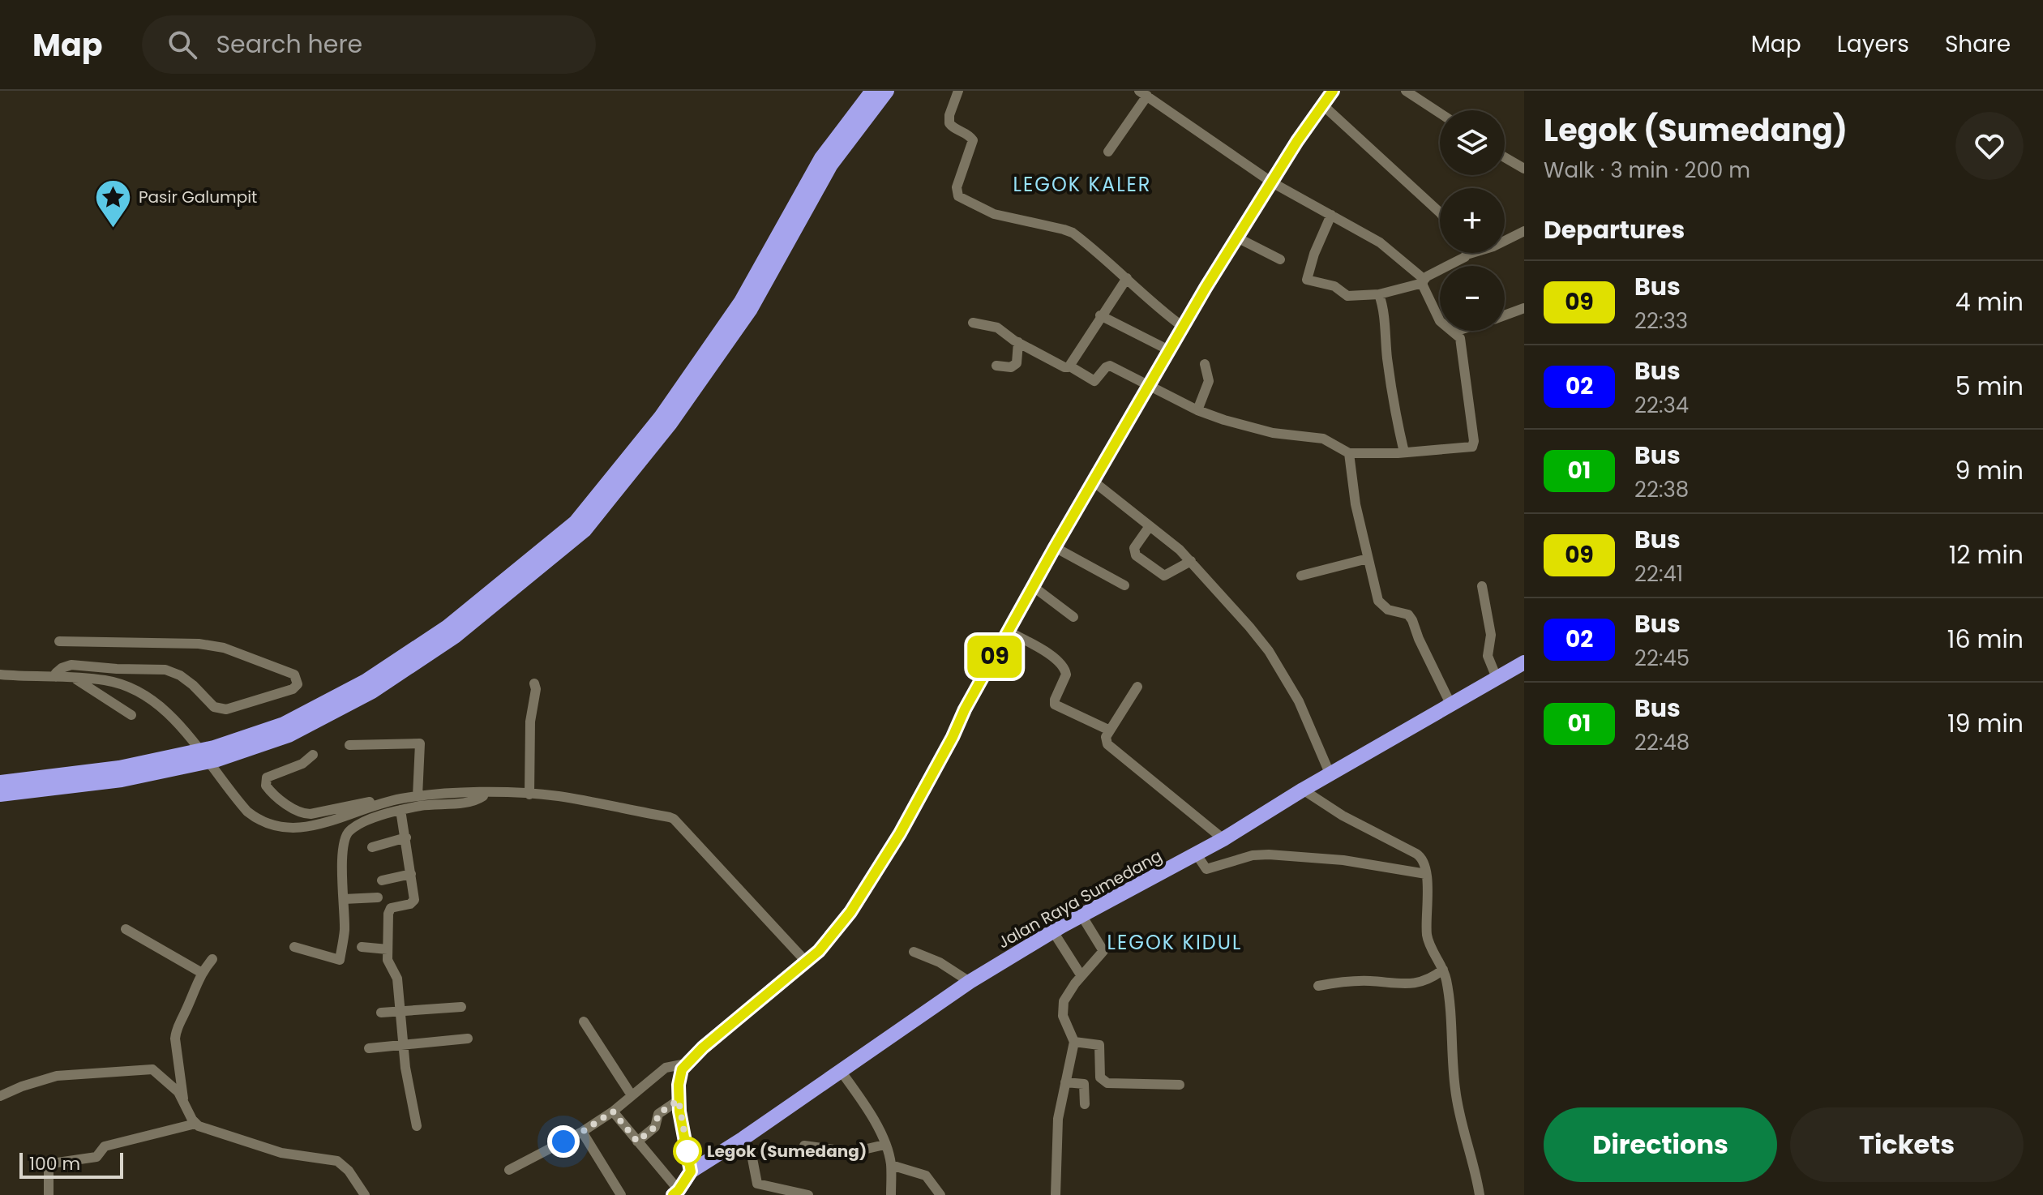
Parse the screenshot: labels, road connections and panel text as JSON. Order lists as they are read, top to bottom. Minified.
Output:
{"streets":{"highway":["Jalan Raya Sumedang"]},"districts":["LEGOK KALER","LEGOK KIDUL"],"places":{"place":["Pasir Galumpit"],"other":["Legok (Sumedang)"]},"lines":["bus line 09"],"scale_bar":"100 m","page":{"header":"Map","search":"Search here","nav":["Map","Layers","Share"],"on_map":"09","heading":[["Legok (Sumedang)","Walk · 3 min · 200 m"],"Departures"],"map_buttons":["+","−"],"list":[{"mark":"09","name":"Bus","note":"22:33","value":"4 min"},{"mark":"02","name":"Bus","note":"22:34","value":"5 min"},{"mark":"01","name":"Bus","note":"22:38","value":"9 min"},{"mark":"09","name":"Bus","note":"22:41","value":"12 min"},{"mark":"02","name":"Bus","note":"22:45","value":"16 min"},{"mark":"01","name":"Bus","note":"22:48","value":"19 min"}],"buttons":["Directions","Tickets"],"scale":"100 m"}}
